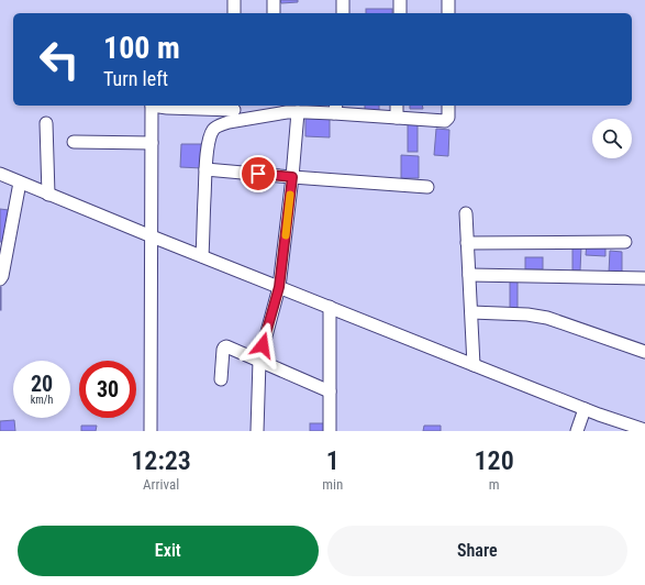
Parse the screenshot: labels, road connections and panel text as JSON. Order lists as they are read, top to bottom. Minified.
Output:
{"page":{"turn":["100 m","Turn left"],"speed":"20 km/h","limit":"30","eta":["12:23","Arrival","1","min","120","m"],"buttons":["Exit","Share"]}}
